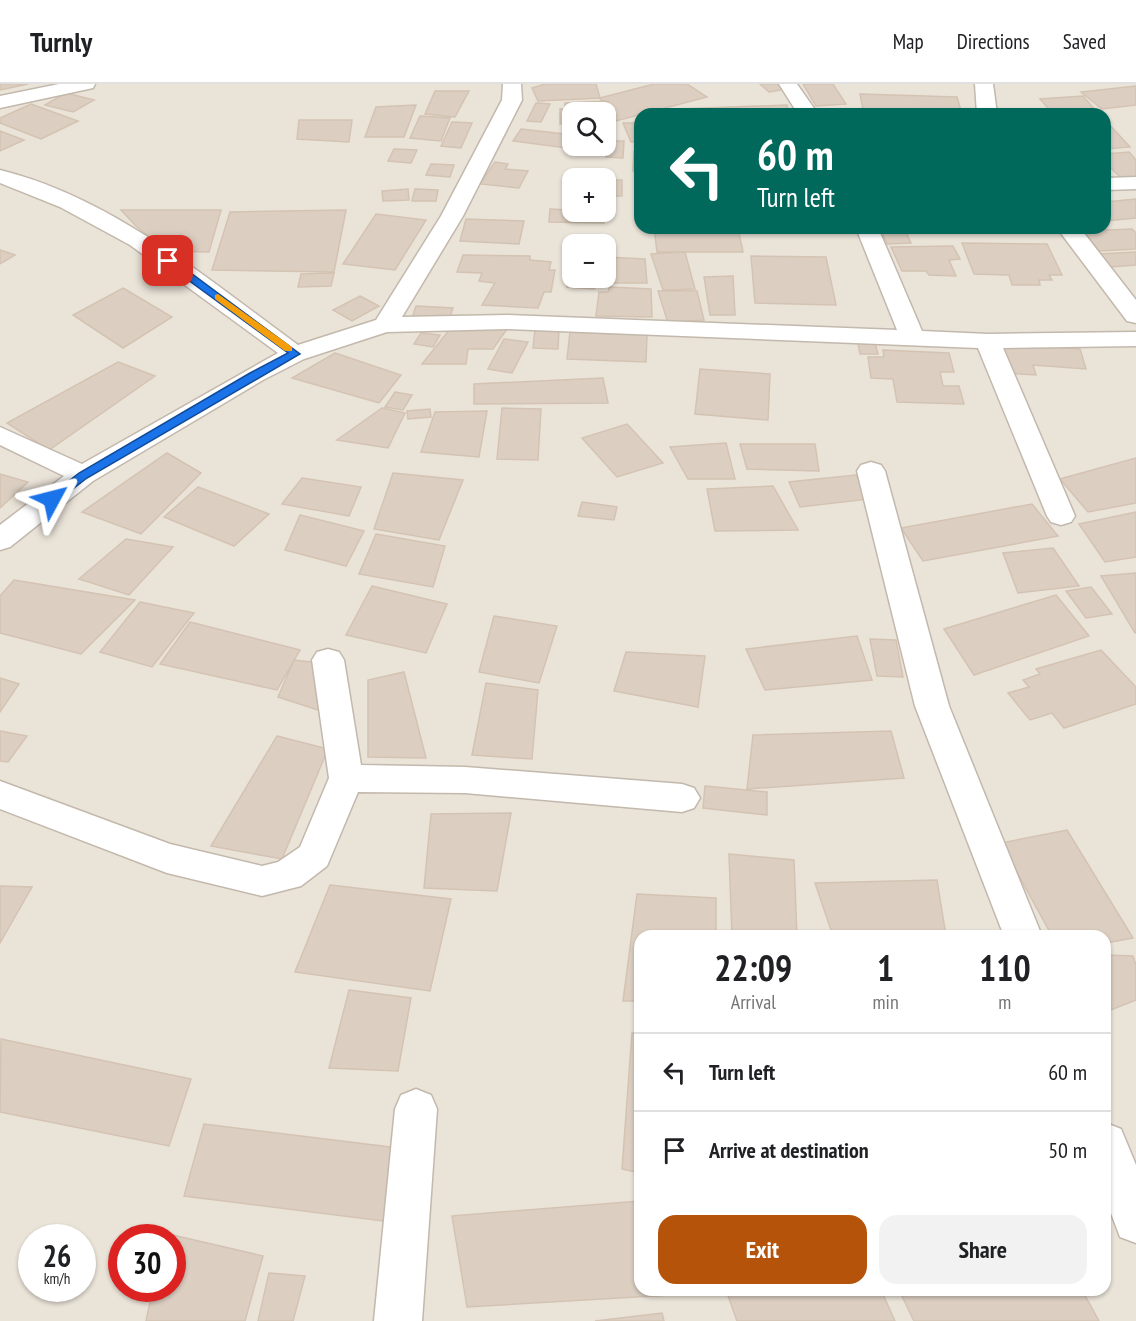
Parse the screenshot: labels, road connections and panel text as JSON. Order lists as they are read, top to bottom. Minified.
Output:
{"page":{"header":"Turnly","nav":["Map","Directions","Saved"],"map_buttons":["+","−"],"turn":["60 m","Turn left"],"eta":["22:09","Arrival","1","min","110","m"],"list":[{"name":"Turn left","value":"60 m"},{"name":"Arrive at destination","value":"50 m"}],"buttons":["Exit","Share"],"speed":"26 km/h","limit":"30"}}
